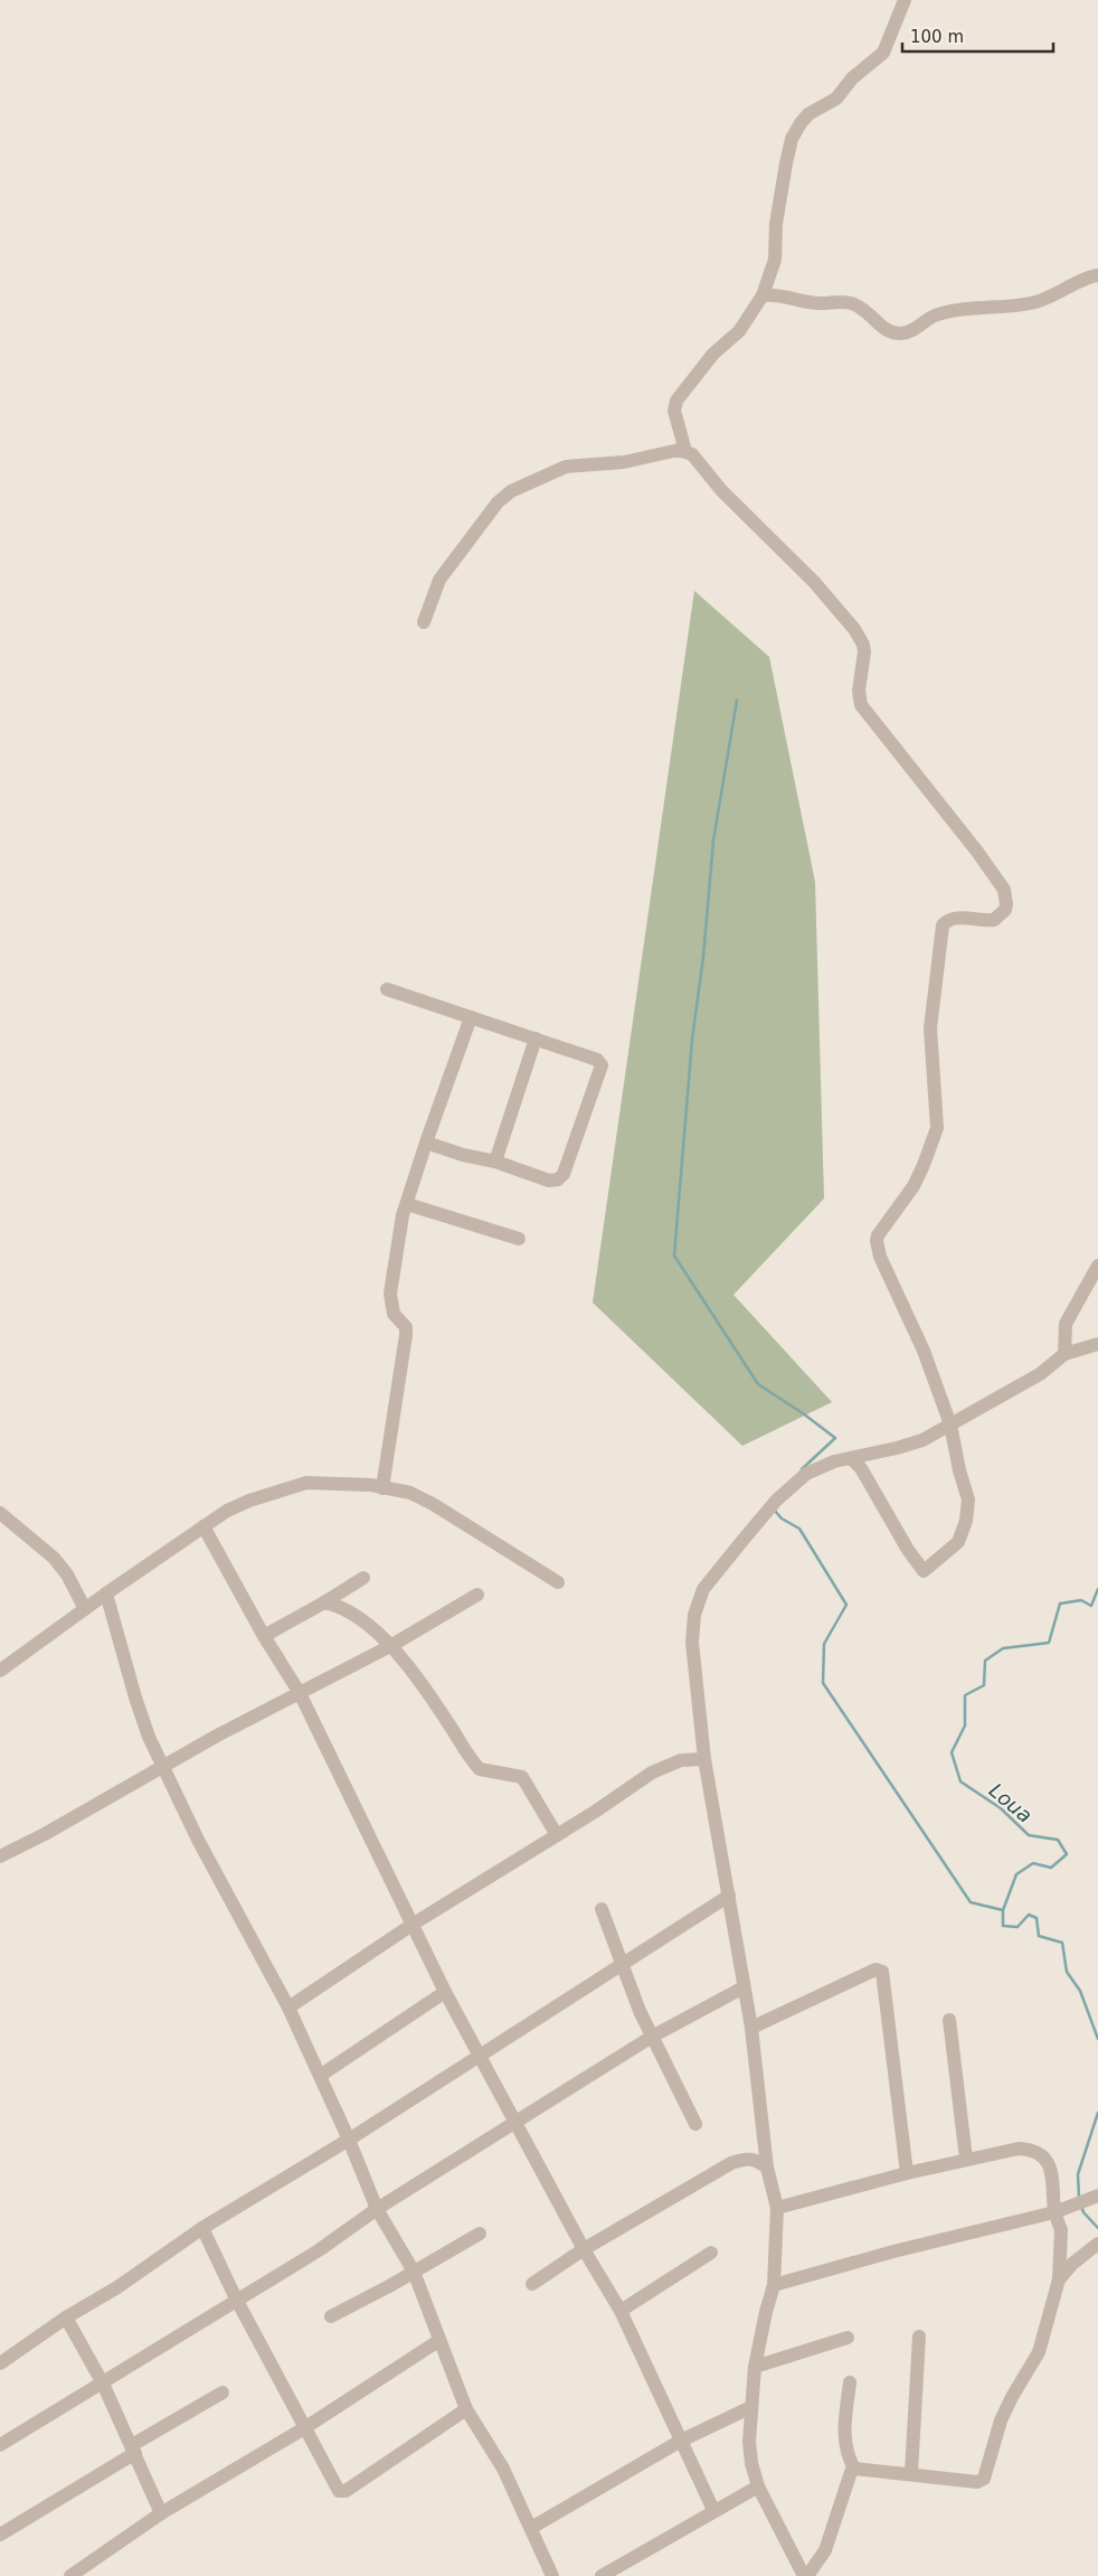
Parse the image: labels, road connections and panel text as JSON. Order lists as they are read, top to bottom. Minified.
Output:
{"water":["Loua"],"scale_bar":"100 m"}
